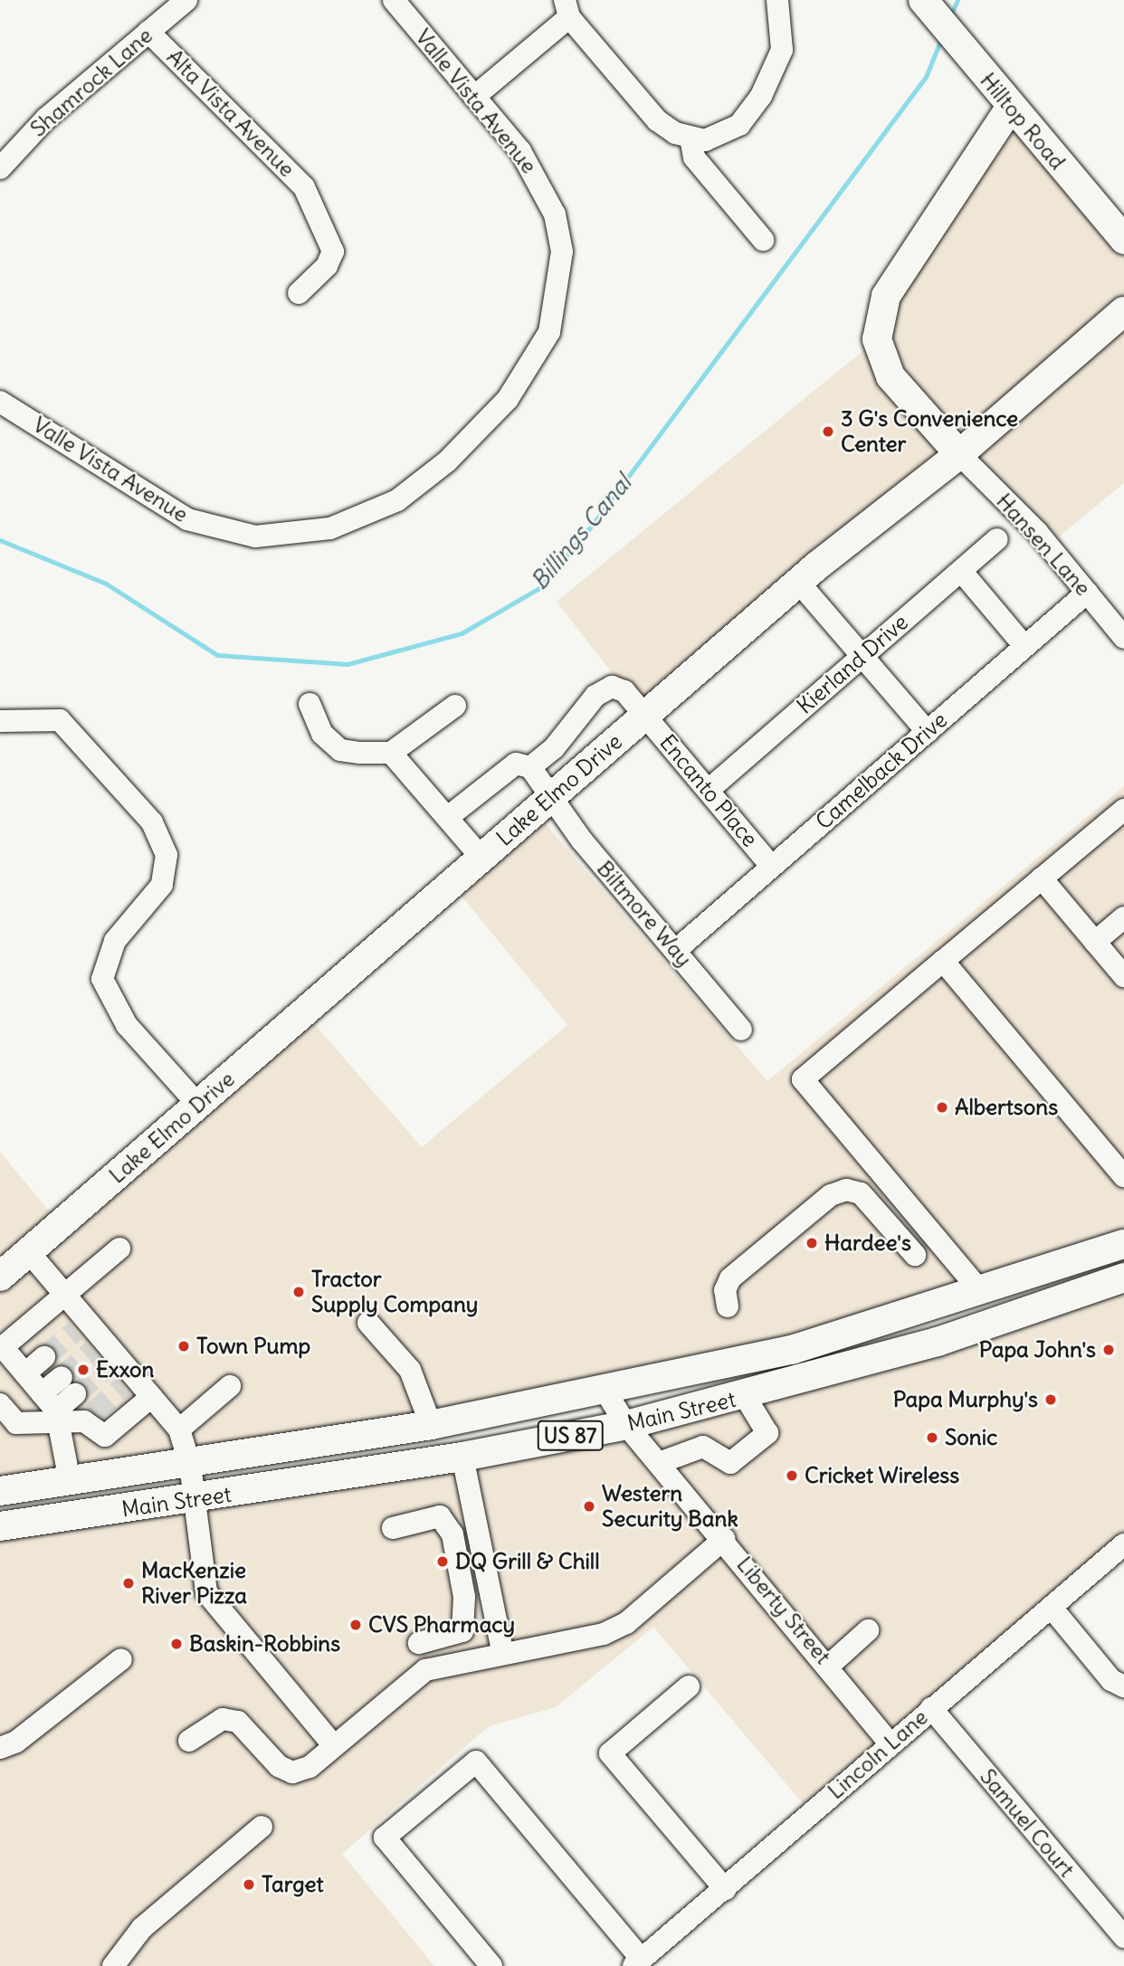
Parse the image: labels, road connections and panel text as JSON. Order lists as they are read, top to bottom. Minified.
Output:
{"streets":{"main road":["Hilltop Road","Lake Elmo Drive","Main Street","US 87"],"street":["Shamrock Lane","Valle Vista Avenue","Alta Vista Avenue","Hansen Lane","Kierland Drive","Camelback Drive","Encanto Place","Biltmore Way","Liberty Street","Lincoln Lane","Samuel Court"]},"crossings":[["Shamrock Lane","Alta Vista Avenue"],["Hansen Lane","Camelback Drive"],["Hansen Lane","Lake Elmo Drive"],["Kierland Drive","Encanto Place"],["Camelback Drive","Encanto Place"],["Camelback Drive","Biltmore Way"],["Lake Elmo Drive","Encanto Place"],["Lake Elmo Drive","Biltmore Way"],["Encanto Place","Biltmore Way"],["Main Street","Liberty Street"],["Liberty Street","Lincoln Lane"],["Lincoln Lane","Samuel Court"]],"water":["Billings Canal"],"places":["3 G's Convenience Center","Albertsons","Hardee's","Tractor Supply Company","Town Pump","Papa John's","Exxon","Papa Murphy's","Sonic","Cricket Wireless","Western Security Bank","DQ Grill & Chill","MacKenzie River Pizza","CVS Pharmacy","Baskin-Robbins","Target"]}
